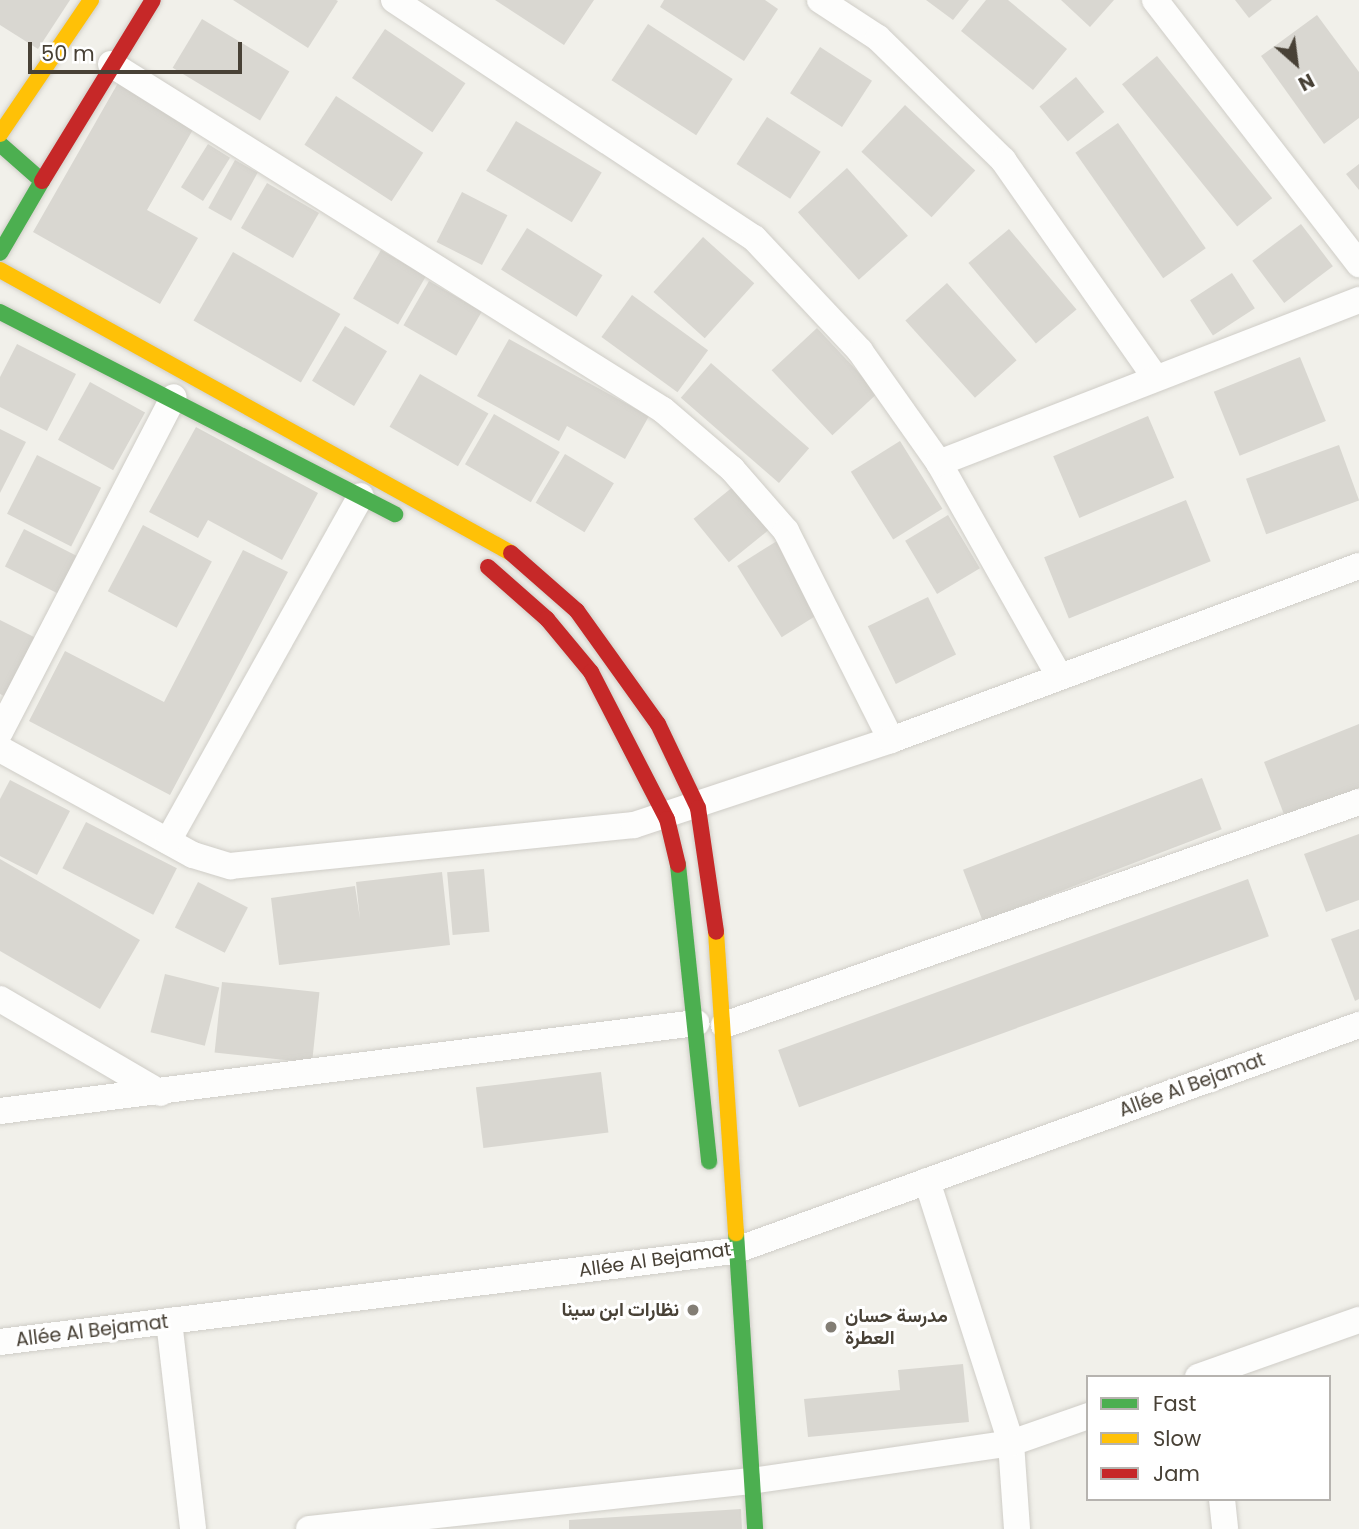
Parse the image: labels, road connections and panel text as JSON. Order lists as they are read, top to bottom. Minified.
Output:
{"streets":{"street":["Allée Al Bejamat"]},"places":["نظارات ابن سينا","مدرسة حسان العطرة"],"legend":["Fast","Slow","Jam"],"scale_bar":"50 m","north":"bottom right"}
